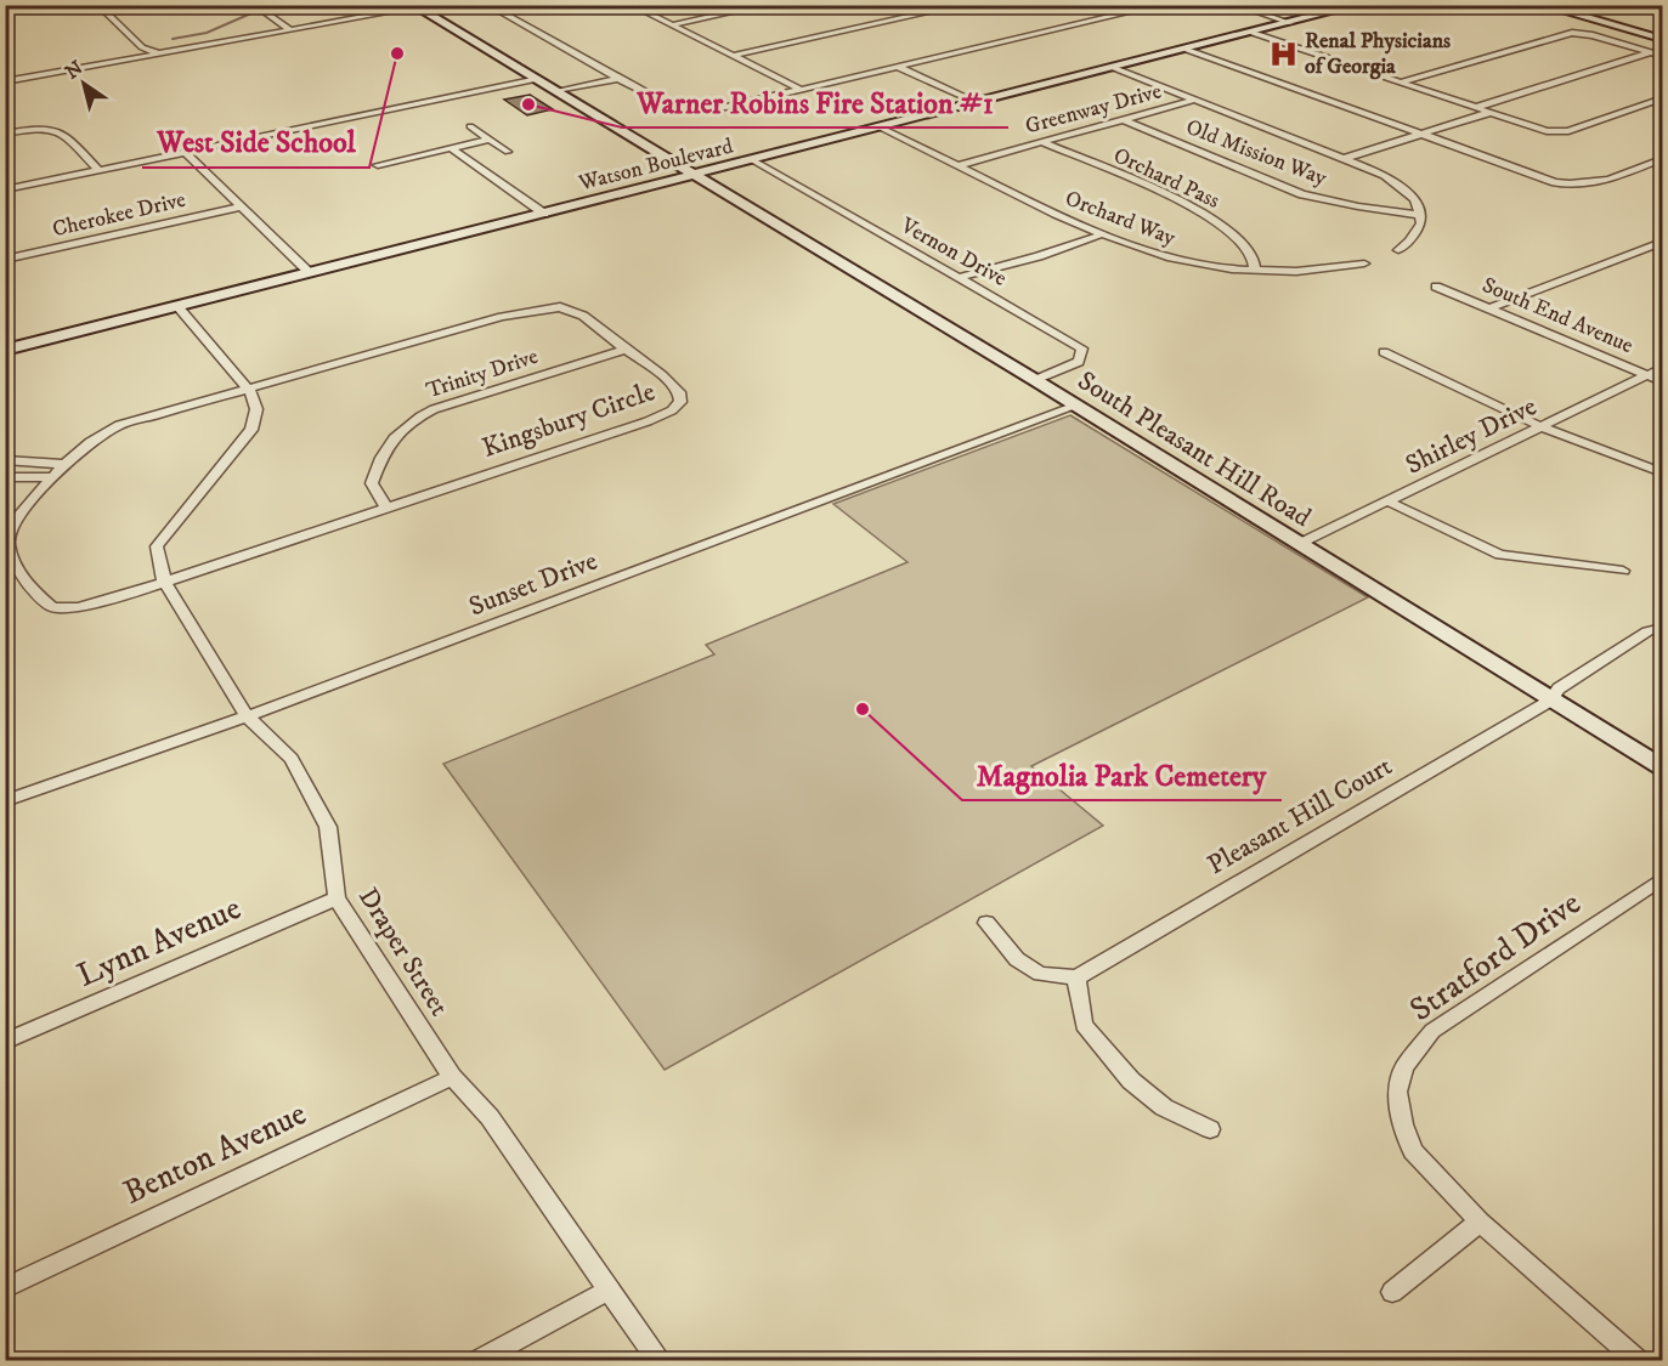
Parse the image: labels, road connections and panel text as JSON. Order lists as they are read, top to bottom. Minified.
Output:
{"streets":{"street":["Greenway Drive","Old Mission Way","Watson Boulevard","Orchard Pass","Cherokee Drive","Orchard Way","Vernon Drive","South End Avenue","Trinity Drive","Kingsbury Circle","Shirley Drive","South Pleasant Hill Road","Sunset Drive","Pleasant Hill Court","Lynn Avenue","Draper Street","Stratford Drive","Benton Avenue"]},"crossings":[["Greenway Drive","Old Mission Way"],["Greenway Drive","Orchard Pass"],["Greenway Drive","Orchard Way"],["Watson Boulevard","Orchard Way"],["Watson Boulevard","Vernon Drive"],["Watson Boulevard","South Pleasant Hill Road"],["Orchard Pass","Orchard Way"],["Vernon Drive","South Pleasant Hill Road"],["South End Avenue","Shirley Drive"],["Trinity Drive","Kingsbury Circle"],["Kingsbury Circle","Draper Street"],["Shirley Drive","South Pleasant Hill Road"],["South Pleasant Hill Road","Sunset Drive"],["South Pleasant Hill Road","Pleasant Hill Court"],["Sunset Drive","Draper Street"],["Lynn Avenue","Draper Street"],["Draper Street","Benton Avenue"]],"places":{"other":["West Side School","Warner Robins Fire Station #1","Magnolia Park Cemetery"],"hospital":["Renal Physicians of Georgia"]},"north":"top left"}
